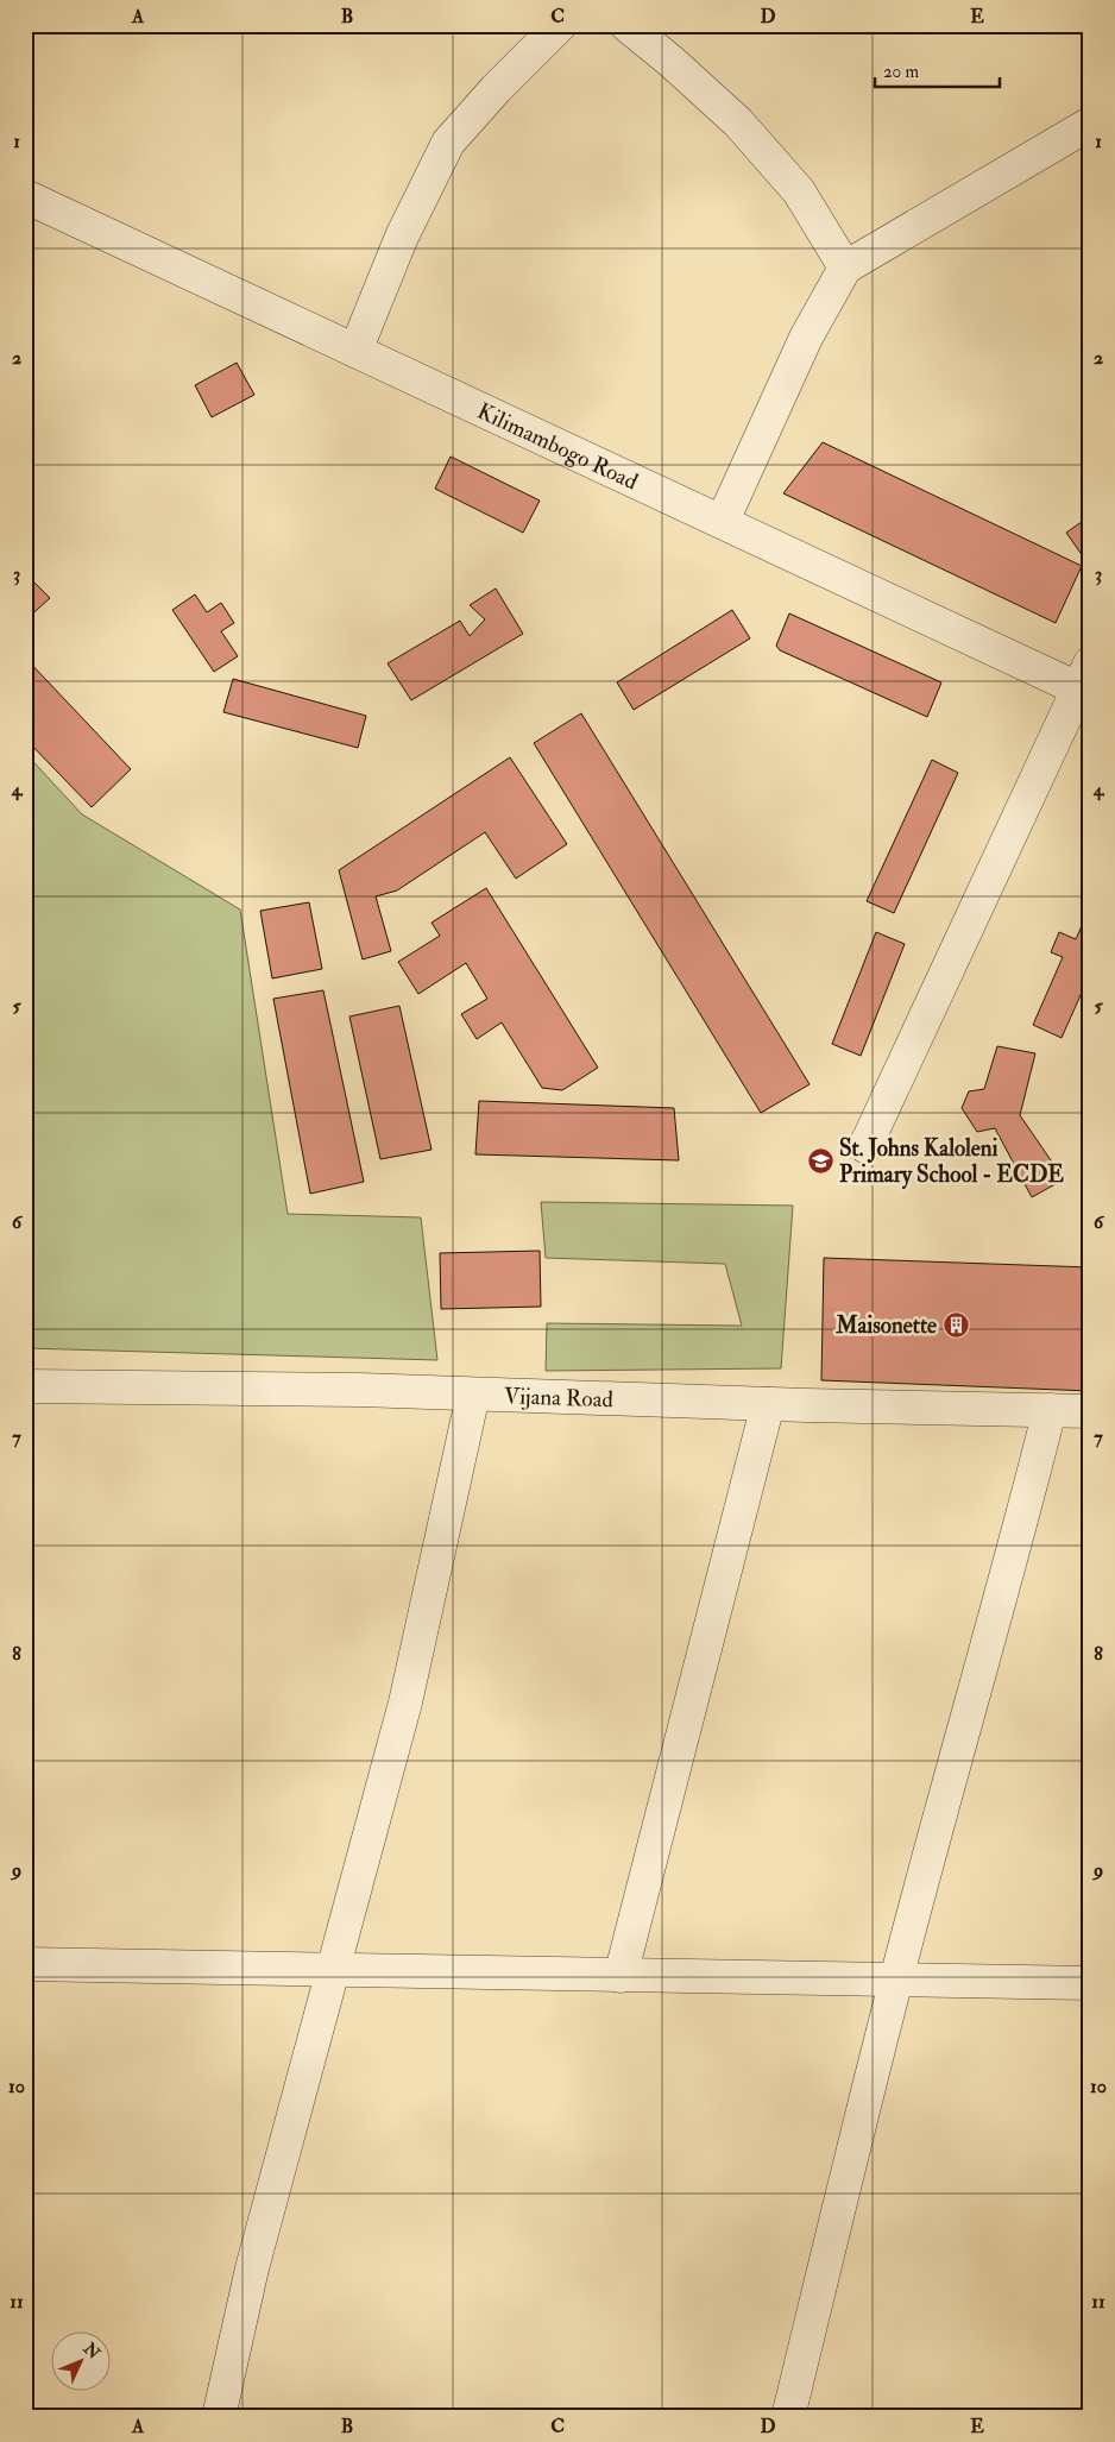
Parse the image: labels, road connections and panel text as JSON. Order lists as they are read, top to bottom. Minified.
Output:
{"streets":{"street":["Kilimambogo Road","Vijana Road"]},"places":{"school or university":["St. Johns Kaloleni Primary School - ECDE"],"building":["Maisonette"]},"scale_bar":"20 m","north":"top right","grid":{"columns":["A","B","C","D","E"],"rows":["1","2","3","4","5","6","7","8","9","10","11"]}}
